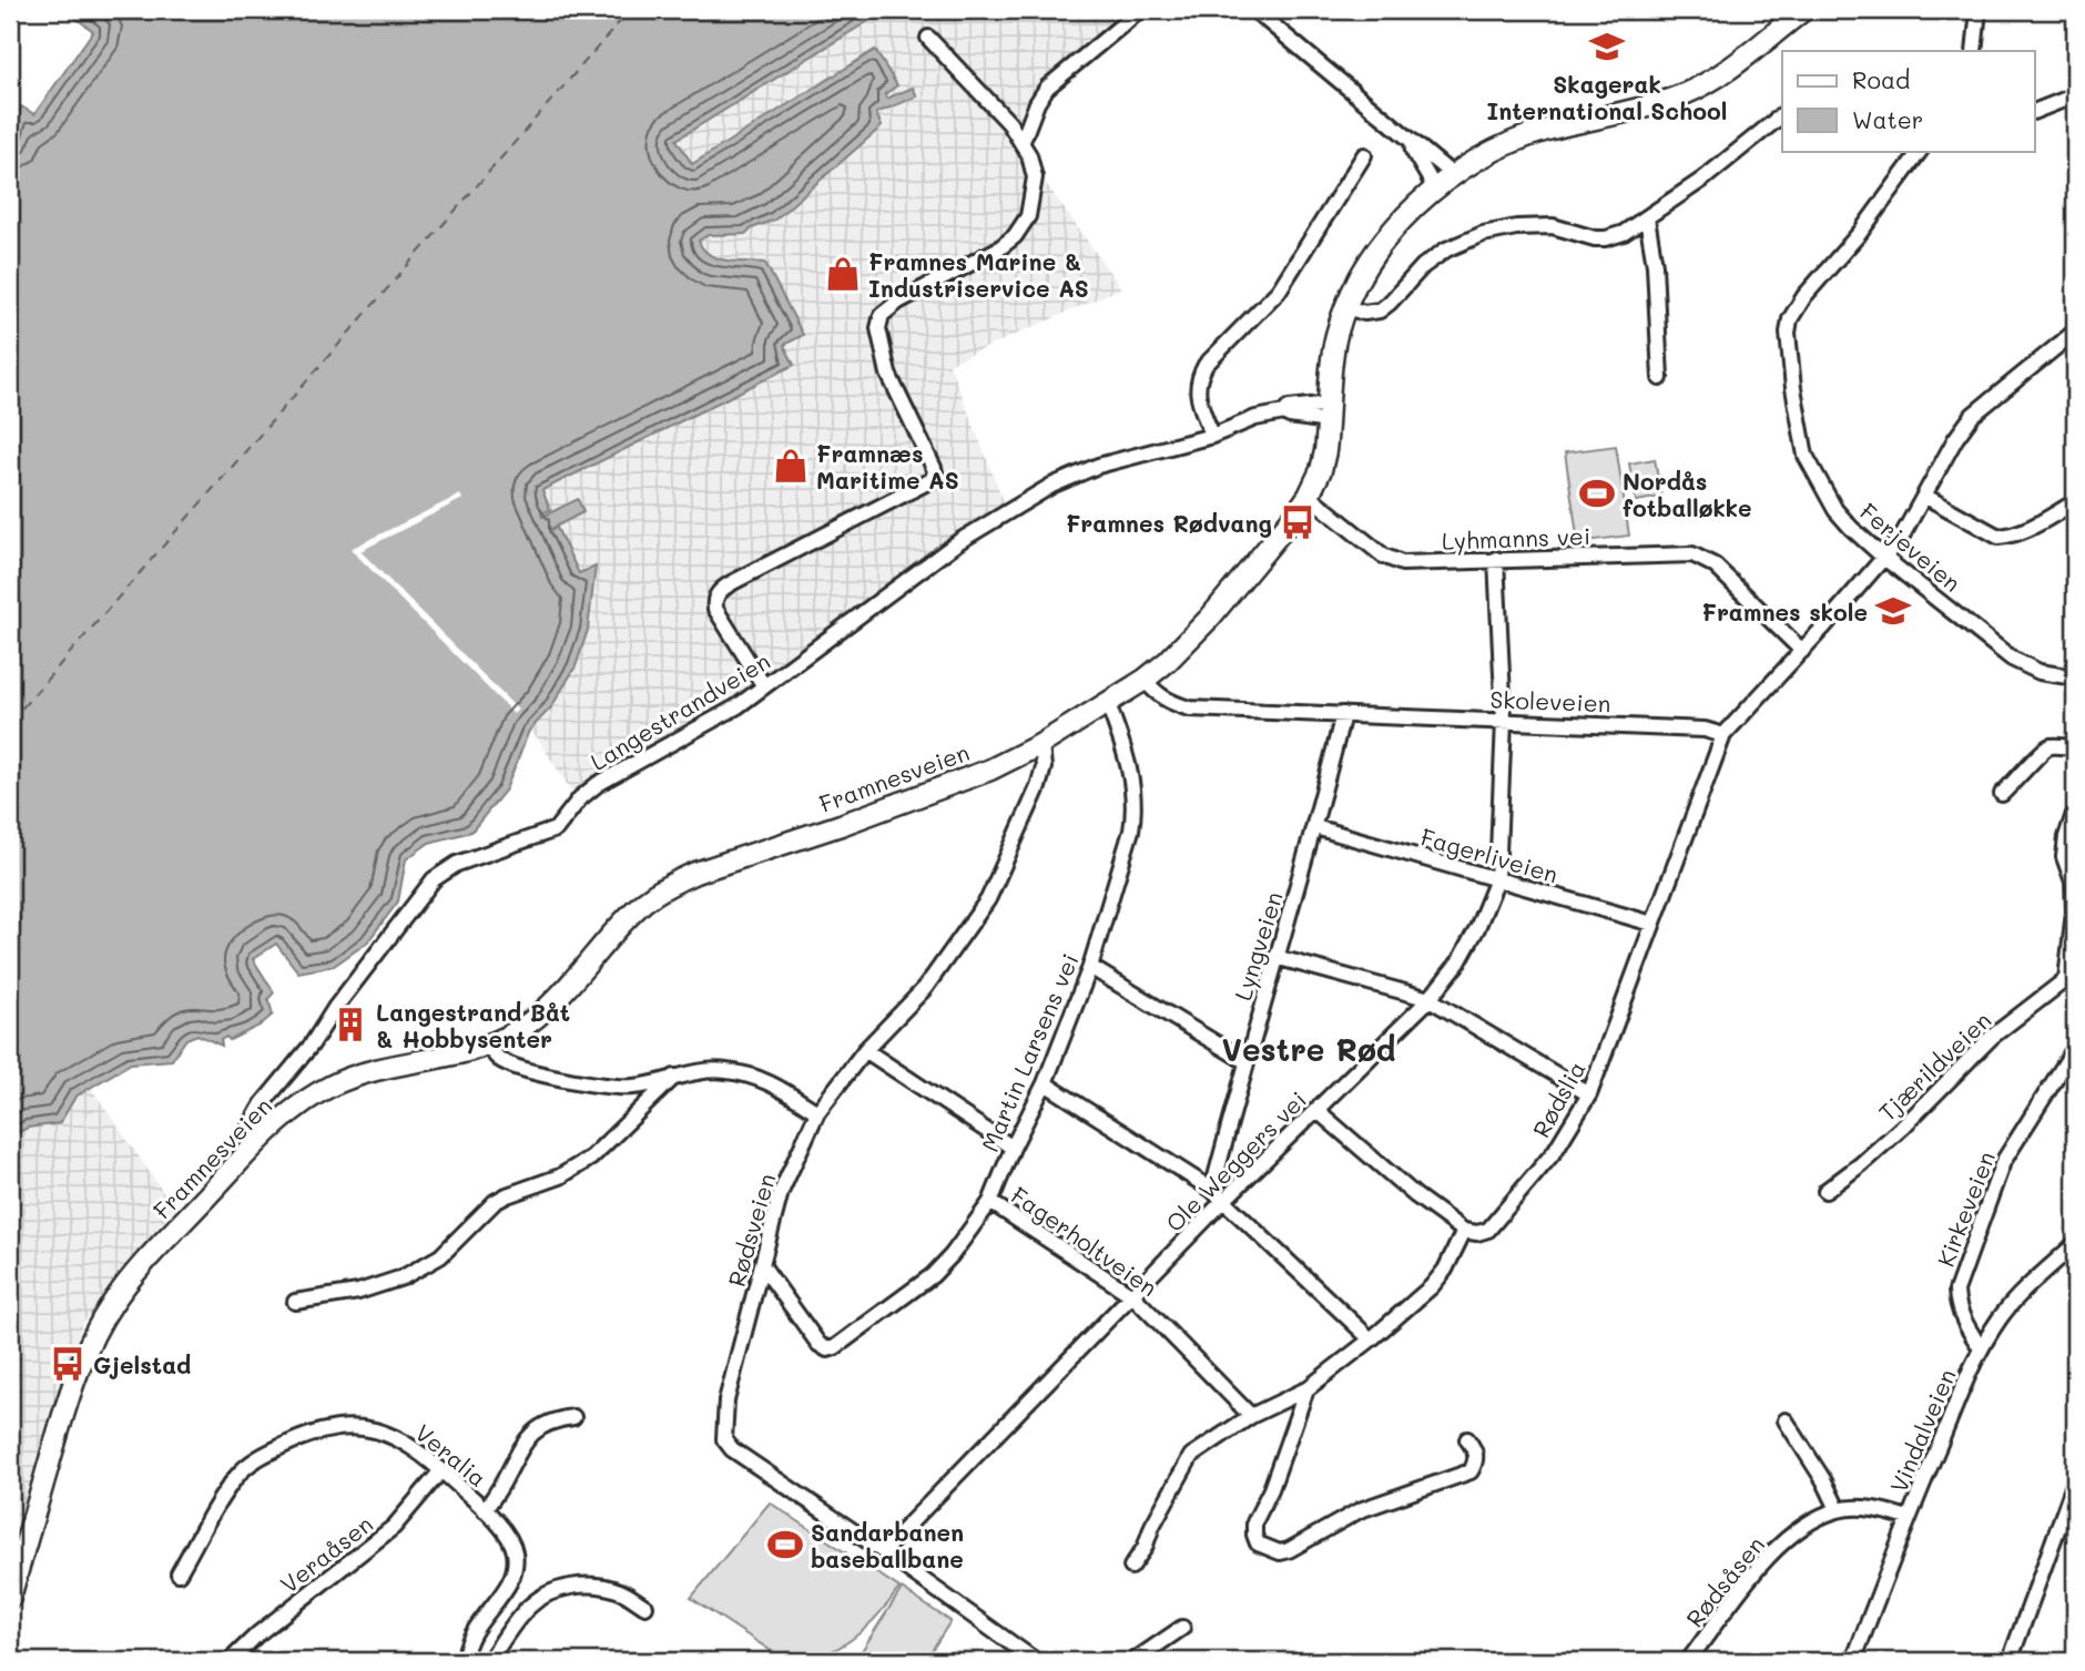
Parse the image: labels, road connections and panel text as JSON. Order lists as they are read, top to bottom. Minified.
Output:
{"streets":{"main road":["Framnesveien"],"street":["Lyhmanns vei","Ferjeveien","Skoleveien","Langestrandveien","Fagerliveien","Lyngveien","Martin Larsens vei","Tjærildveien","Rødslia","Ole Weggers vei","Kirkeveien","Rødsveien","Fagerholtveien","Vindalveien","Veralia","Veraåsen","Rødsåsen"]},"crossings":[["Lyhmanns vei","Framnesveien"],["Lyhmanns vei","Ole Weggers vei"],["Skoleveien","Framnesveien"],["Skoleveien","Lyngveien"],["Skoleveien","Rødslia"],["Skoleveien","Ole Weggers vei"],["Langestrandveien","Framnesveien"],["Framnesveien","Martin Larsens vei"],["Framnesveien","Rødsveien"],["Fagerliveien","Lyngveien"],["Fagerliveien","Rødslia"],["Fagerliveien","Ole Weggers vei"],["Martin Larsens vei","Rødsveien"],["Martin Larsens vei","Fagerholtveien"],["Ole Weggers vei","Rødsveien"],["Ole Weggers vei","Fagerholtveien"],["Kirkeveien","Vindalveien"],["Vindalveien","Rødsåsen"],["Veralia","Veraåsen"]],"districts":["Vestre Rød"],"places":{"school or university":["Skagerak International School","Framnes skole"],"shop":["Framnes Marine & Industriservice AS","Framnæs Maritime AS"],"sports":["Nordås fotballøkke","Sandarbanen baseballbane"],"bus stop":["Framnes Rødvang","Gjelstad"],"building":["Langestrand Båt & Hobbysenter"]},"legend":["Road","Water"]}
